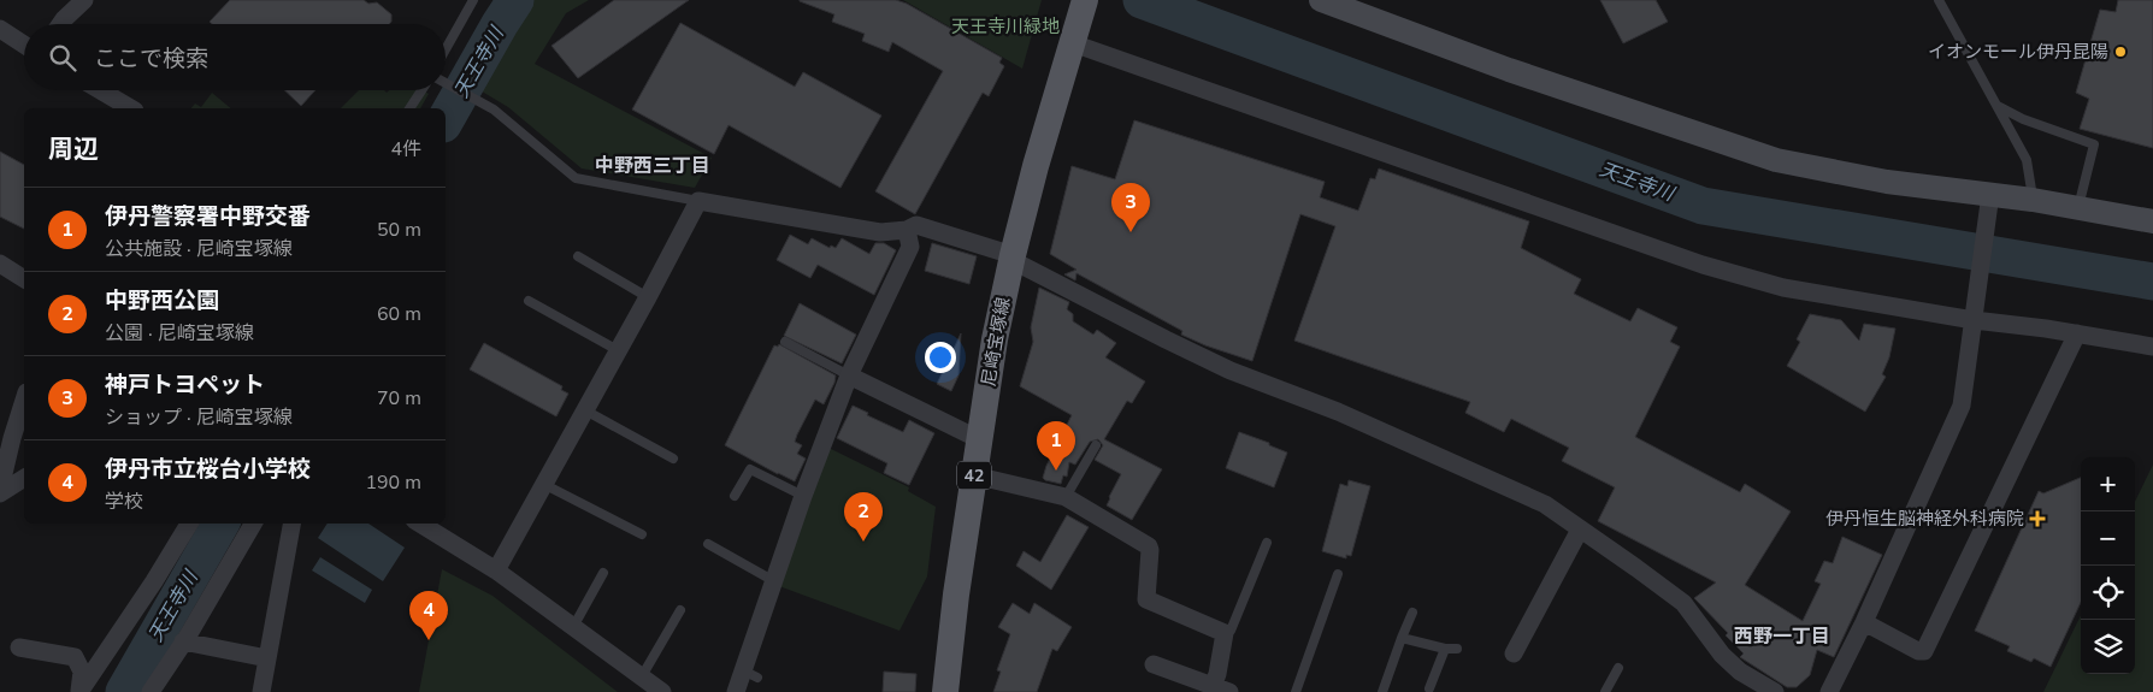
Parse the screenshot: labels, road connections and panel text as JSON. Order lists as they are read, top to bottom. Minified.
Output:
{"streets":{"main road":["尼崎宝塚線","42"]},"districts":["中野西三丁目","西野一丁目"],"water":["天王寺川"],"parks":["天王寺川緑地"],"places":{"other":["イオンモール伊丹昆陽"],"health":["伊丹恒生脳神経外科病院"]},"page":{"search":"ここで検索","heading":["周辺","4件"],"pins":["3","1","2","4"],"list":[{"mark":"1","name":"伊丹警察署中野交番","note":"公共施設 · 尼崎宝塚線","value":"50 m"},{"mark":"2","name":"中野西公園","note":"公園 · 尼崎宝塚線","value":"60 m"},{"mark":"3","name":"神戸トヨペット","note":"ショップ · 尼崎宝塚線","value":"70 m"},{"mark":"4","name":"伊丹市立桜台小学校","note":"学校","value":"190 m"}],"map_buttons":["+","−"]}}
